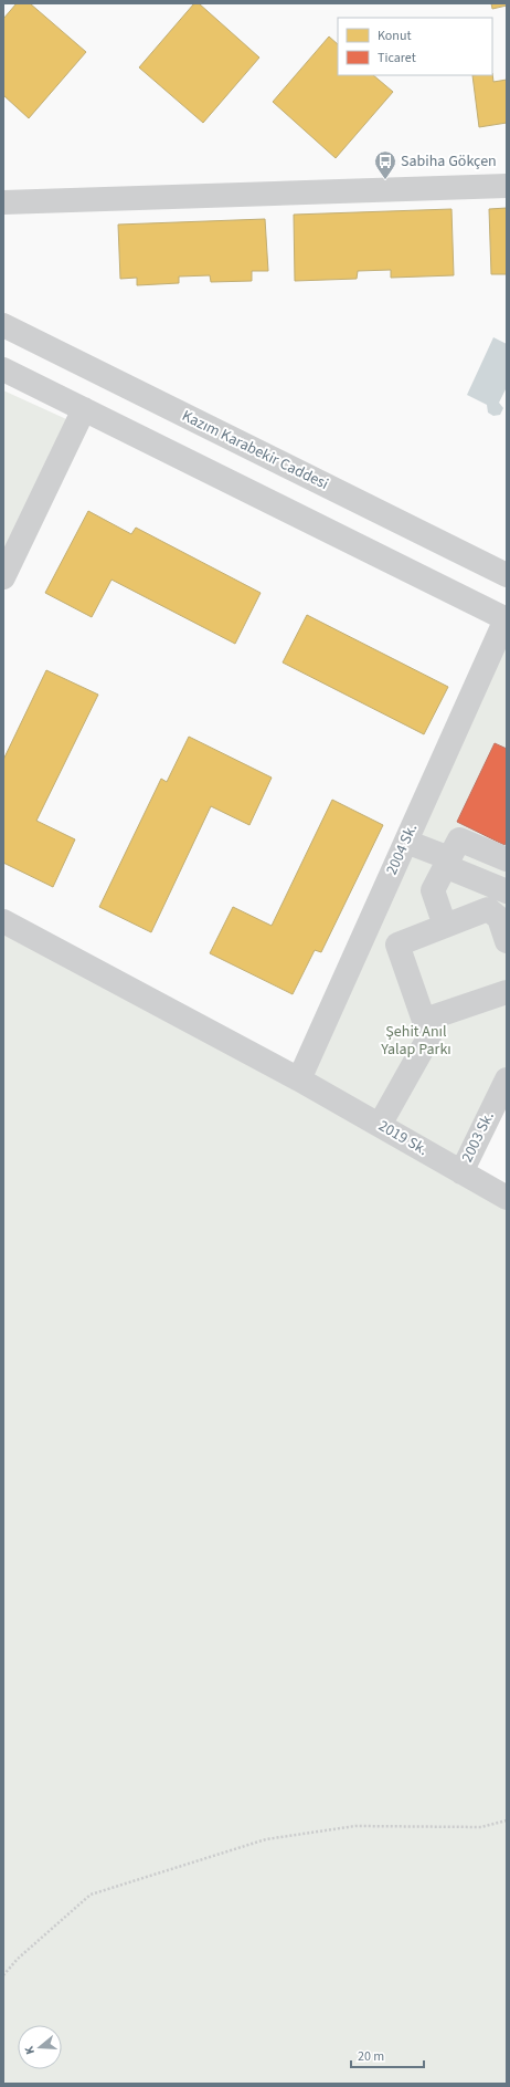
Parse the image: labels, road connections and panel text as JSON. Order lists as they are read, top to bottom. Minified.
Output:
{"streets":{"street":["Kazım Karabekir Caddesi","2004 Sk.","2003 Sk.","2019 Sk."]},"crossings":[["2004 Sk.","2019 Sk."],["2003 Sk.","2019 Sk."]],"parks":["Şehit Anıl Yalap Parkı"],"places":{"bus stop":["Sabiha Gökçen"]},"legend":["Konut","Ticaret"],"scale_bar":"20 m","north":"left"}
